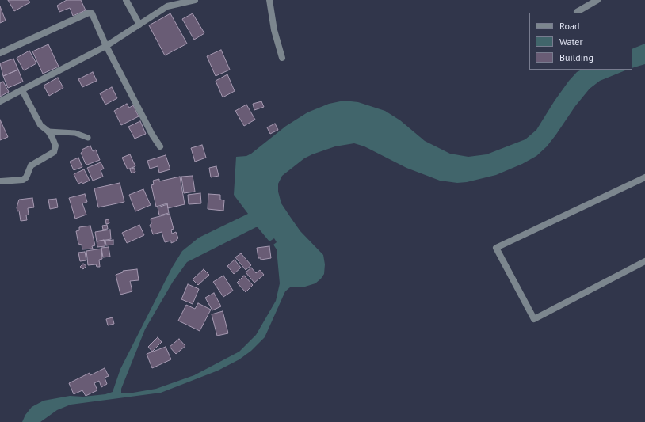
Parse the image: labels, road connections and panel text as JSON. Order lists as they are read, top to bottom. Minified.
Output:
{"legend":["Road","Water","Building"]}
